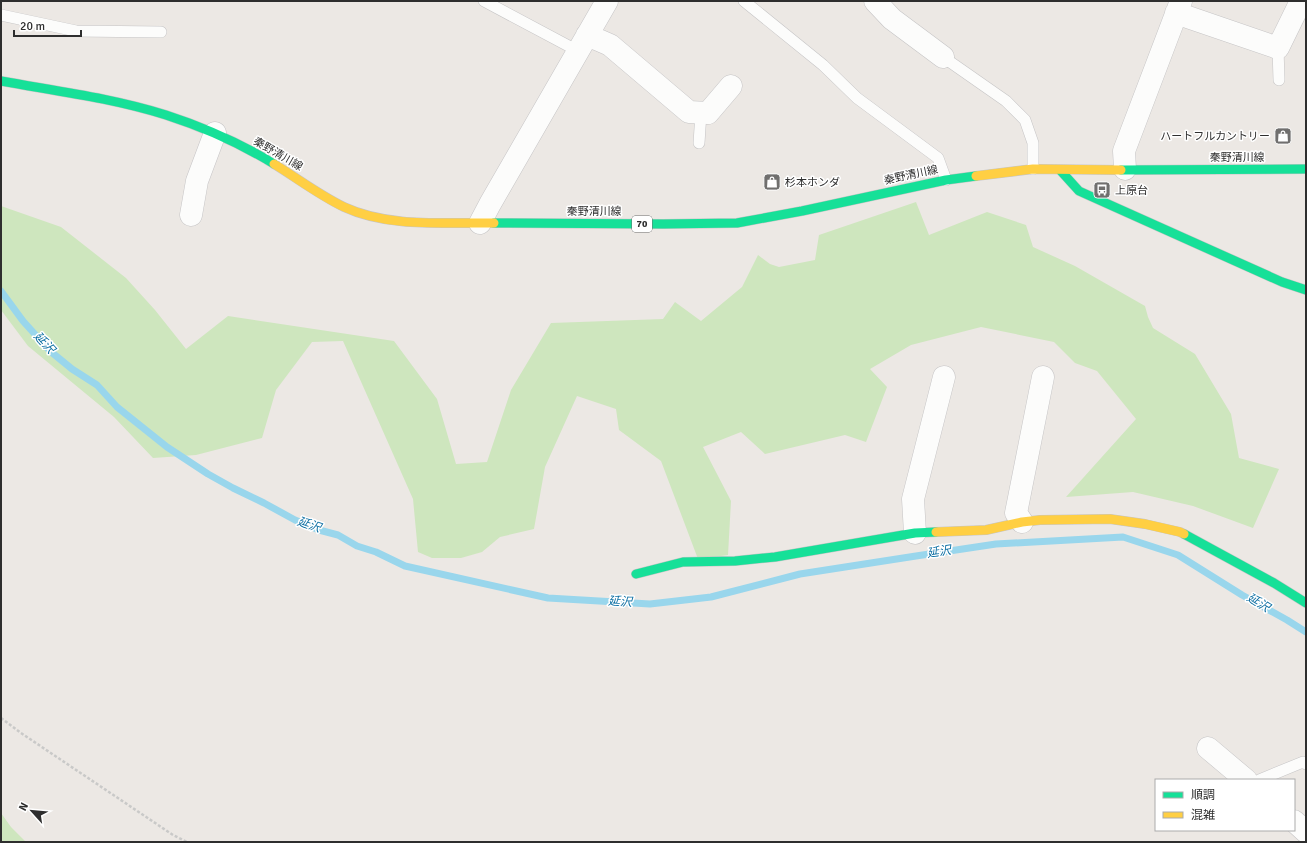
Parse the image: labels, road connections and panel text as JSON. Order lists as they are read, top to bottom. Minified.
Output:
{"streets":{"main road":["秦野清川線","70"]},"water":["延沢"],"places":{"shop":["ハートフルカントリー","杉本ホンダ"],"bus stop":["上原台"]},"legend":["順調","混雑"],"scale_bar":"20 m","north":"top left"}
